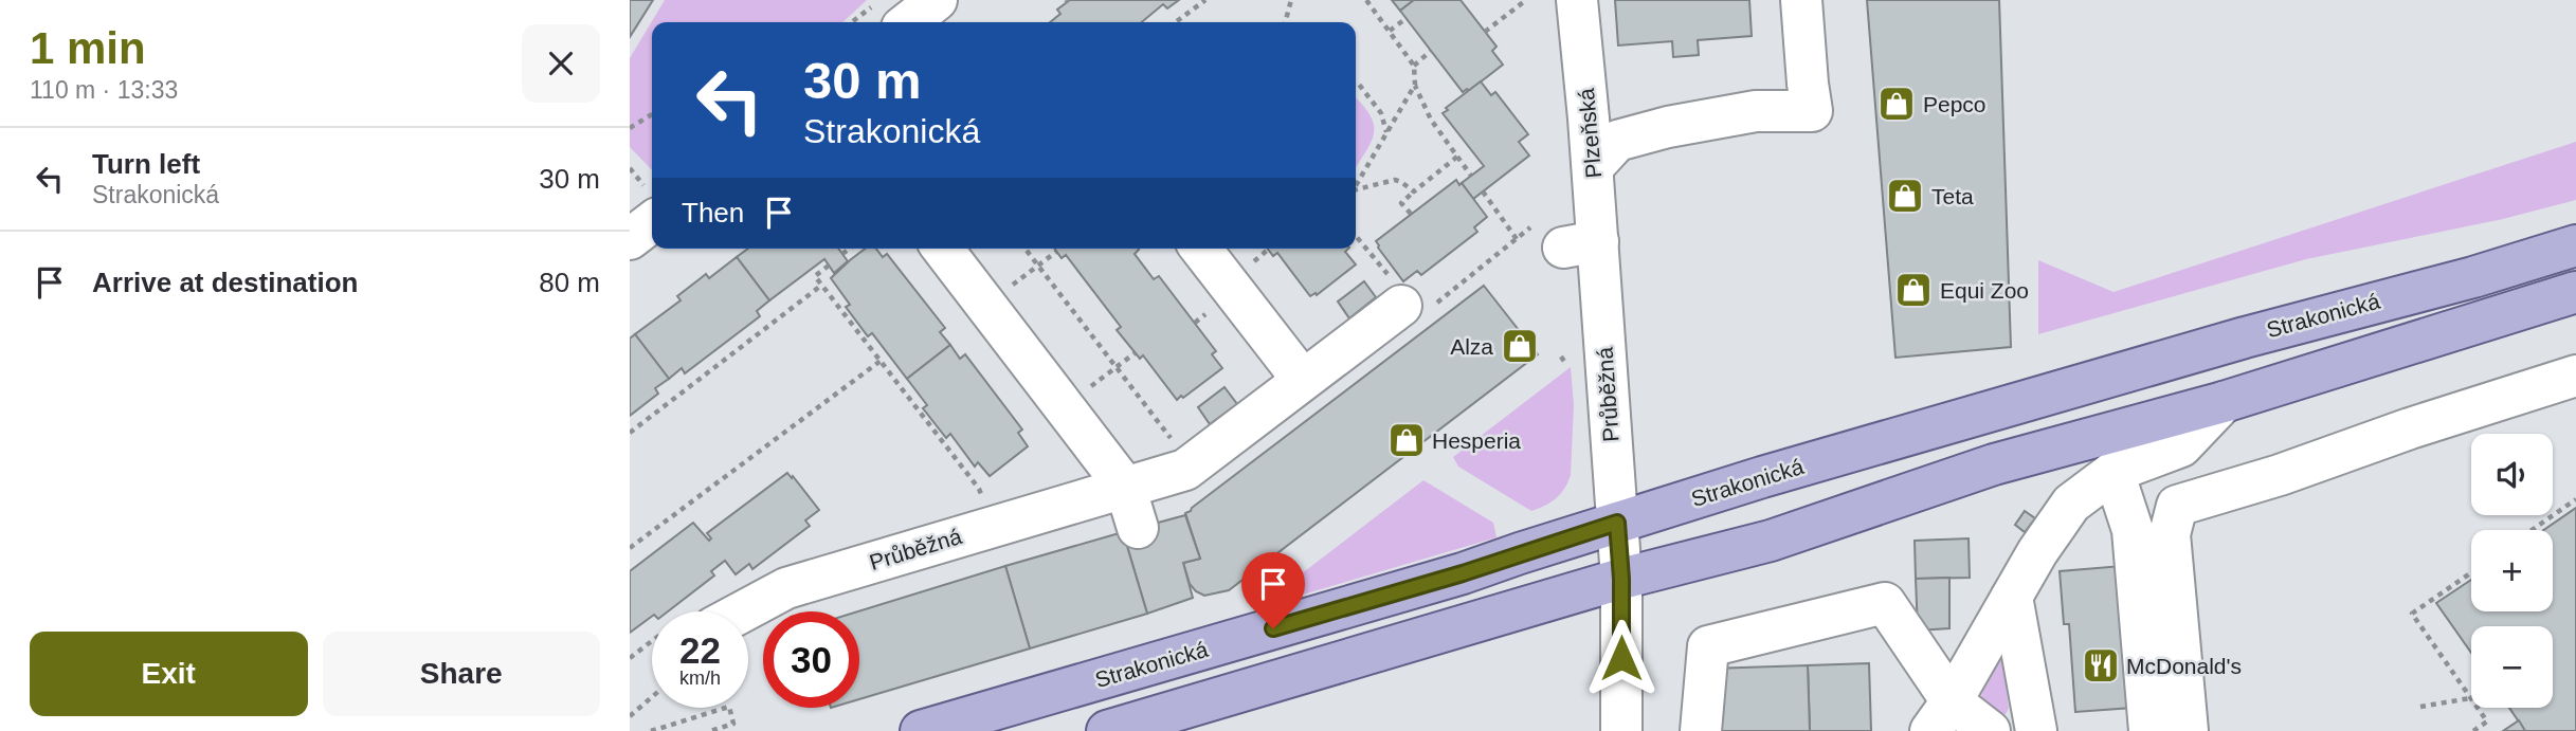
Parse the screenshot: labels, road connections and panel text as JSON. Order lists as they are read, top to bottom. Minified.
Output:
{"streets":{"main road":["Strakonická"],"street":["Plzeňská","Průběžná"]},"crossings":[["Plzeňská","Průběžná"],["Strakonická","Průběžná"]],"places":{"shop":["Pepco","Teta","Equi Zoo","Alza","Hesperia"],"restaurant":["McDonald's"]},"page":{"heading":["1 min","110 m · 13:33"],"turn":["30 m","Strakonická"],"list":[{"name":"Turn left","note":"Strakonická","value":"30 m"},{"name":"Arrive at destination","value":"80 m"}],"then":"Then","map_buttons":["+","−"],"speed":"22 km/h","limit":"30","buttons":["Exit","Share"]}}
